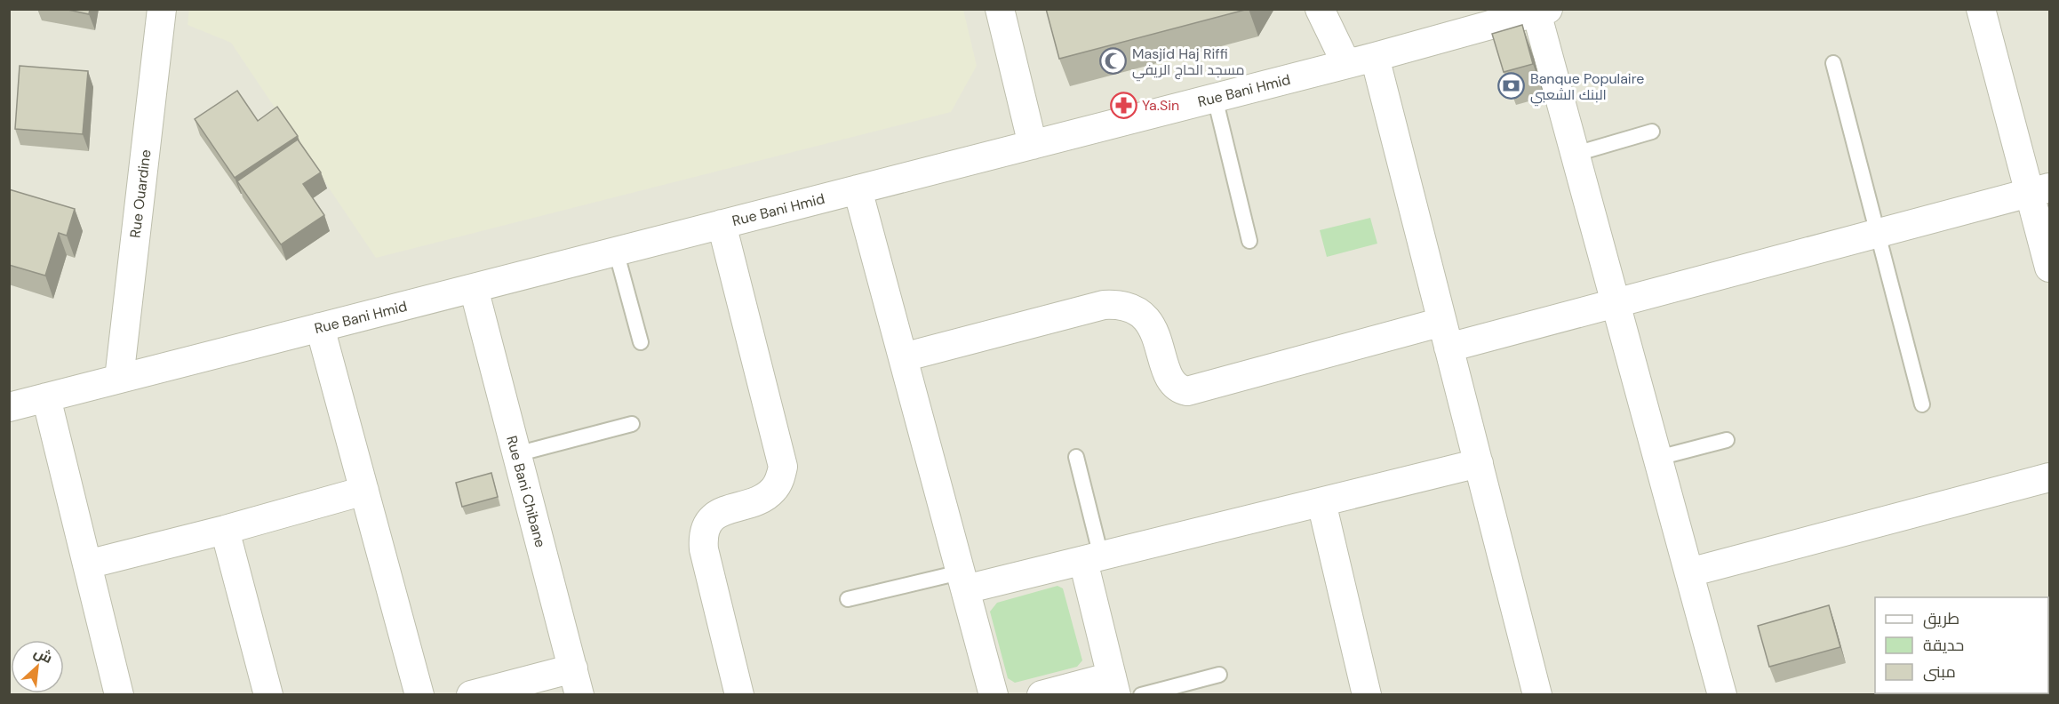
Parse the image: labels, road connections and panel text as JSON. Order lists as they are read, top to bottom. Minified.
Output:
{"streets":{"street":["Rue Bani Hmid","Rue Ouardine","Rue Bani Chibane"]},"crossings":[["Rue Bani Hmid","Rue Ouardine"],["Rue Bani Hmid","Rue Bani Chibane"]],"places":{"mosque":["Masjid Haj Riffi مسجد الحاج الريفي"],"bank":["Banque Populaire البنك الشعبي"],"pharmacy":["Ya.Sin"]},"legend":["طريق","حديقة","مبنى"],"north":"top right"}
